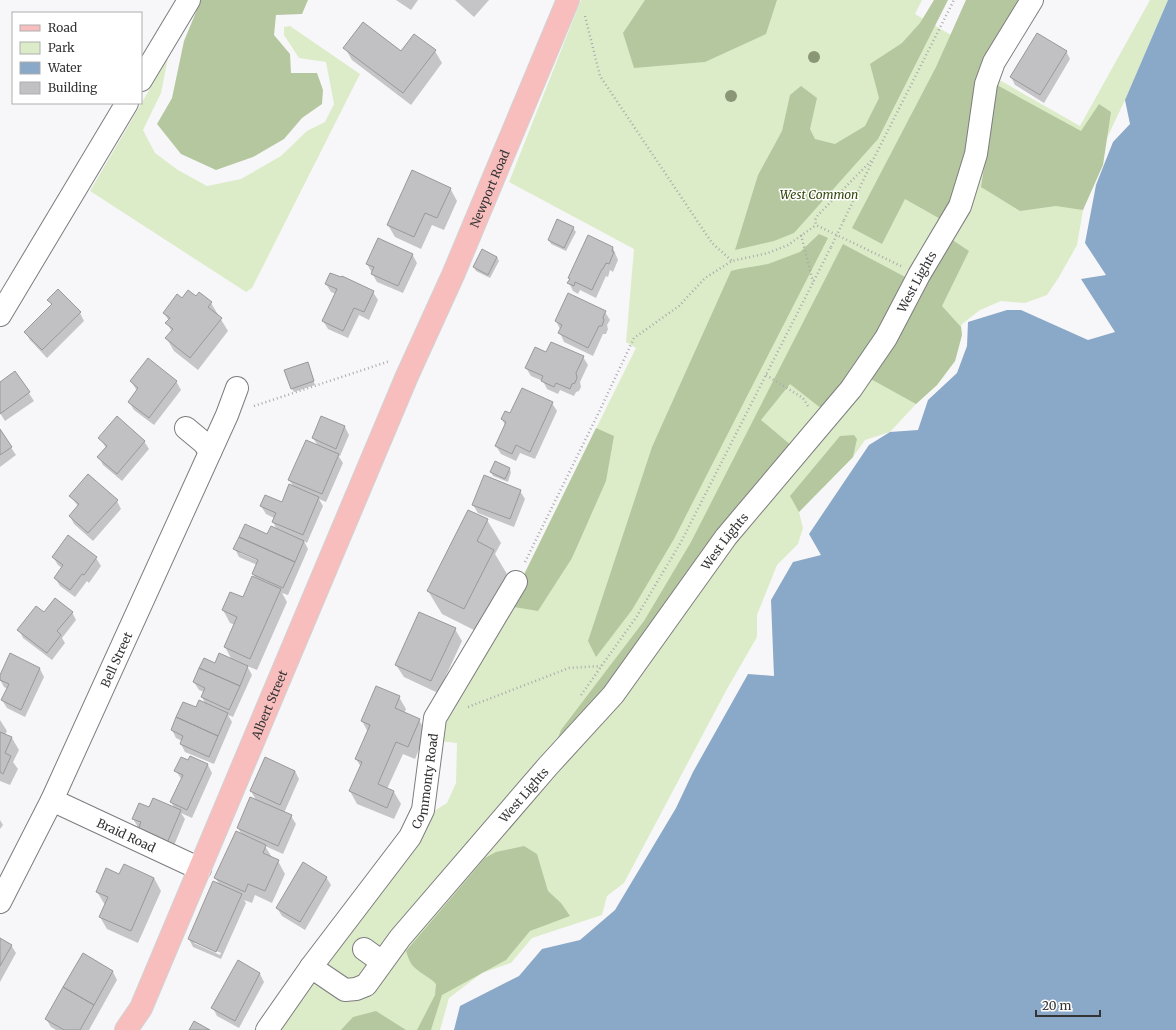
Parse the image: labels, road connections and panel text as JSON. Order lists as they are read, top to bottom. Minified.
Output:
{"streets":{"main road":["Newport Road","Albert Street"],"street":["West Lights","Bell Street","Commonty Road","Braid Road"]},"crossings":[["Newport Road","Albert Street"],["West Lights","Commonty Road"],["Bell Street","Braid Road"],["Albert Street","Braid Road"]],"parks":["West Common"],"legend":["Road","Park","Water","Building"],"scale_bar":"20 m"}
